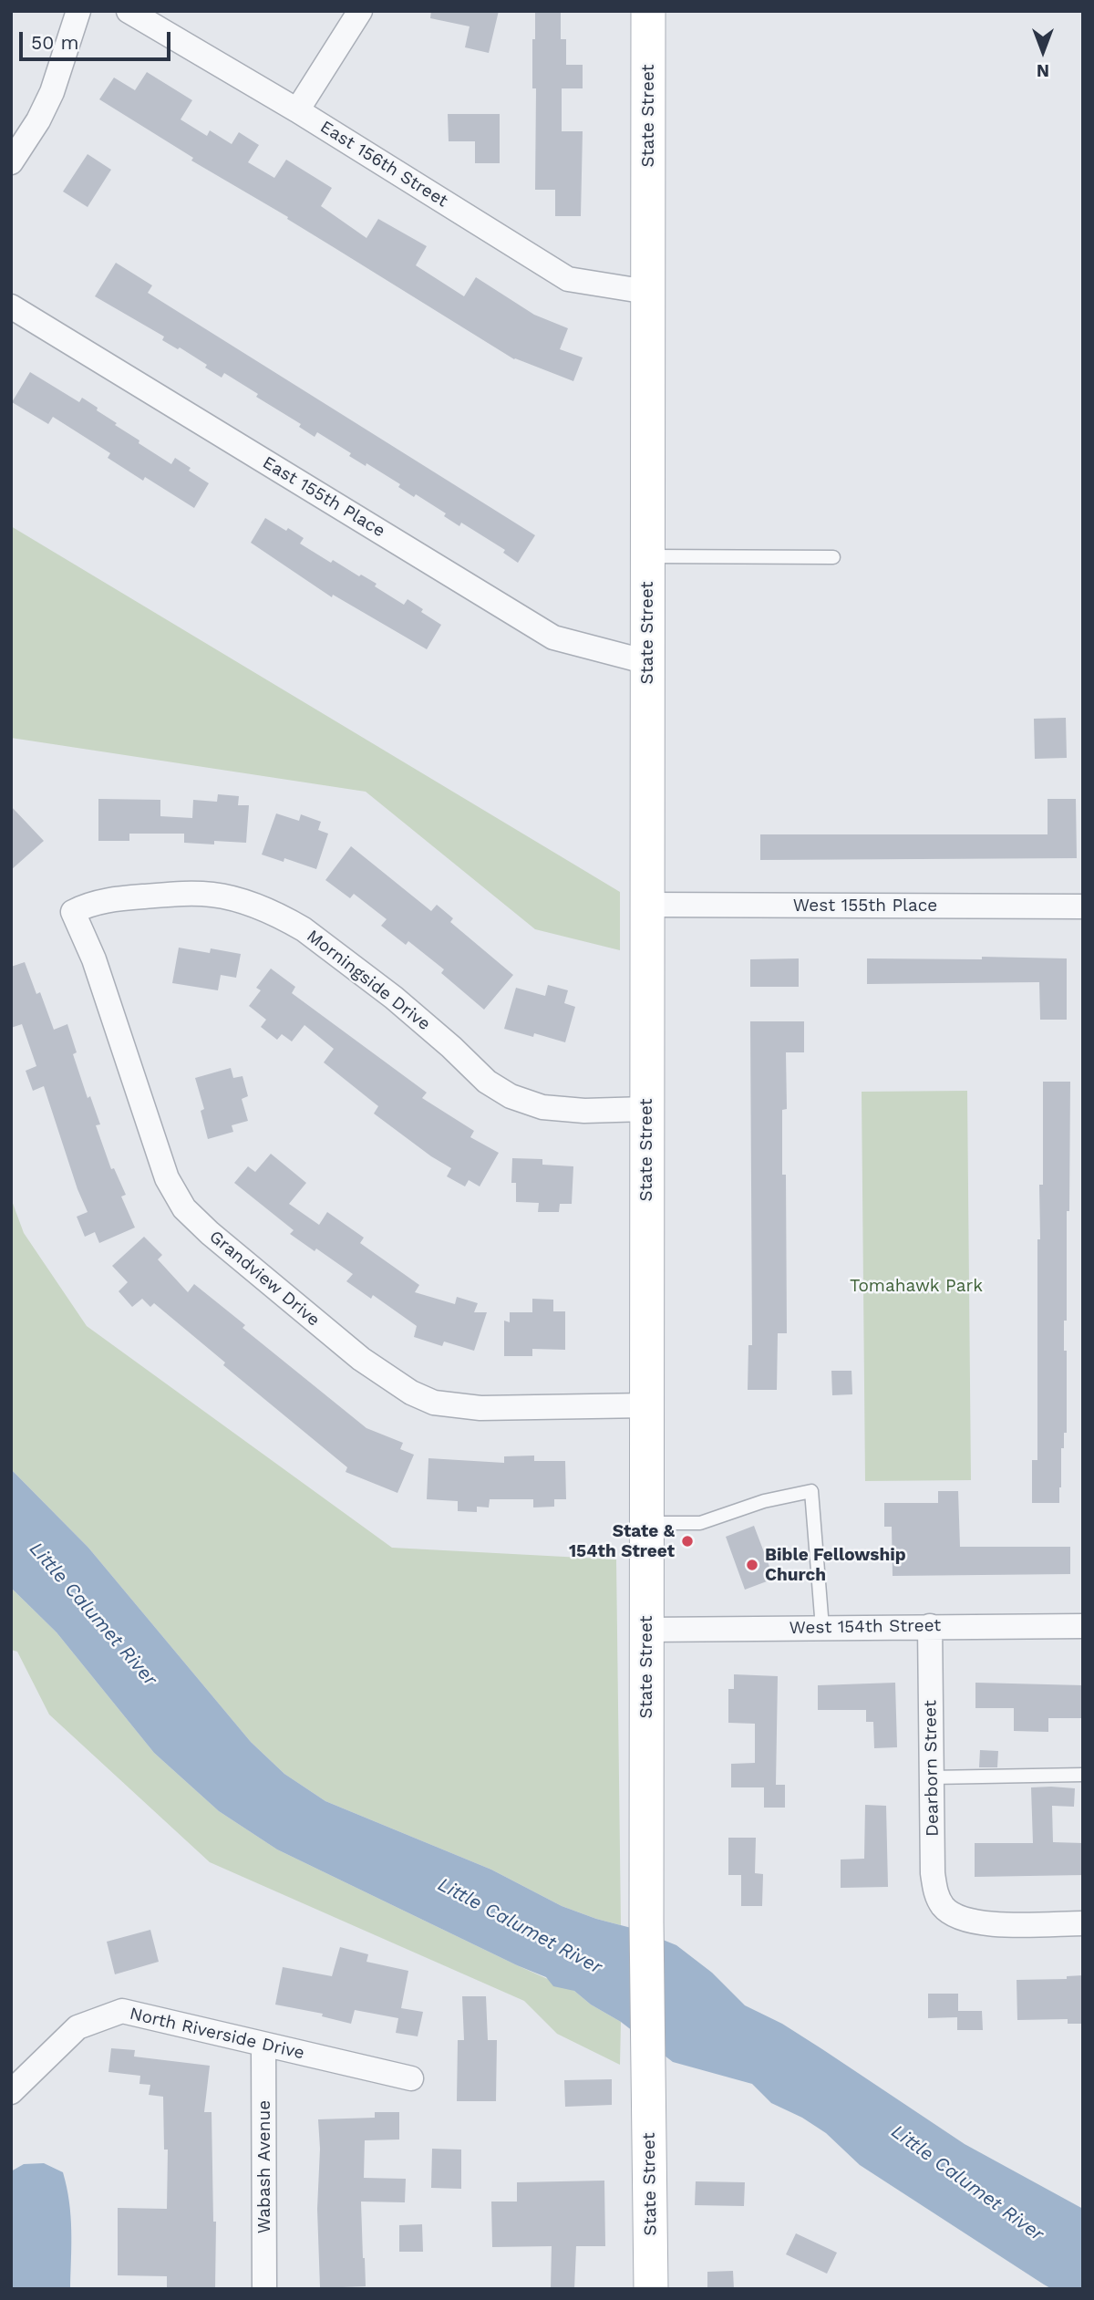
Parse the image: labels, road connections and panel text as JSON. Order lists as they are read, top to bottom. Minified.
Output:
{"streets":{"main road":["State Street"],"street":["East 156th Street","East 155th Place","West 155th Place","Morningside Drive","Grandview Drive","West 154th Street","Dearborn Street","North Riverside Drive","Wabash Avenue"]},"crossings":[["State Street","East 156th Street"],["State Street","East 155th Place"],["State Street","West 155th Place"],["State Street","Morningside Drive"],["State Street","Grandview Drive"],["State Street","West 154th Street"],["Morningside Drive","Grandview Drive"],["West 154th Street","Dearborn Street"],["North Riverside Drive","Wabash Avenue"]],"water":["Little Calumet River"],"parks":["Tomahawk Park"],"places":["State & 154th Street","Bible Fellowship Church"],"scale_bar":"50 m","north":"bottom"}
